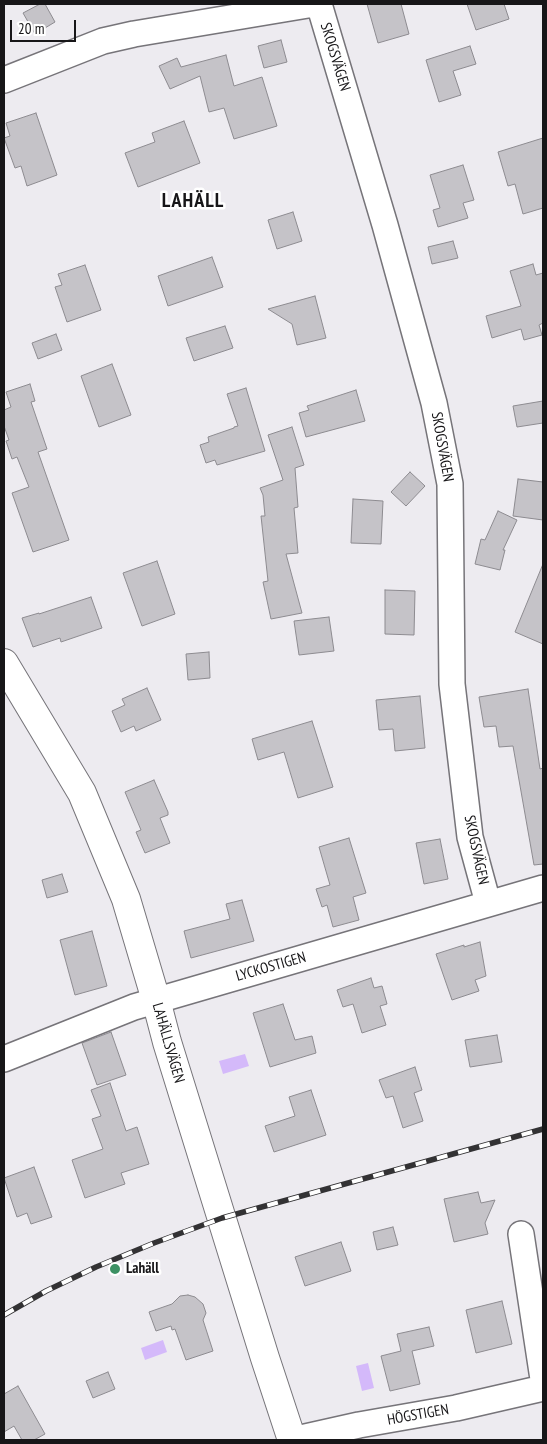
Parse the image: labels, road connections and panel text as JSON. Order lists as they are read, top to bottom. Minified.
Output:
{"streets":{"street":["SKOGSVÄGEN","LYCKOSTIGEN","LAHÄLLSVÄGEN","HÖGSTIGEN"]},"crossings":[["SKOGSVÄGEN","LYCKOSTIGEN"],["LYCKOSTIGEN","LAHÄLLSVÄGEN"],["LAHÄLLSVÄGEN","HÖGSTIGEN"]],"districts":["LAHÄLL"],"places":["Lahäll"],"scale_bar":"20 m"}
